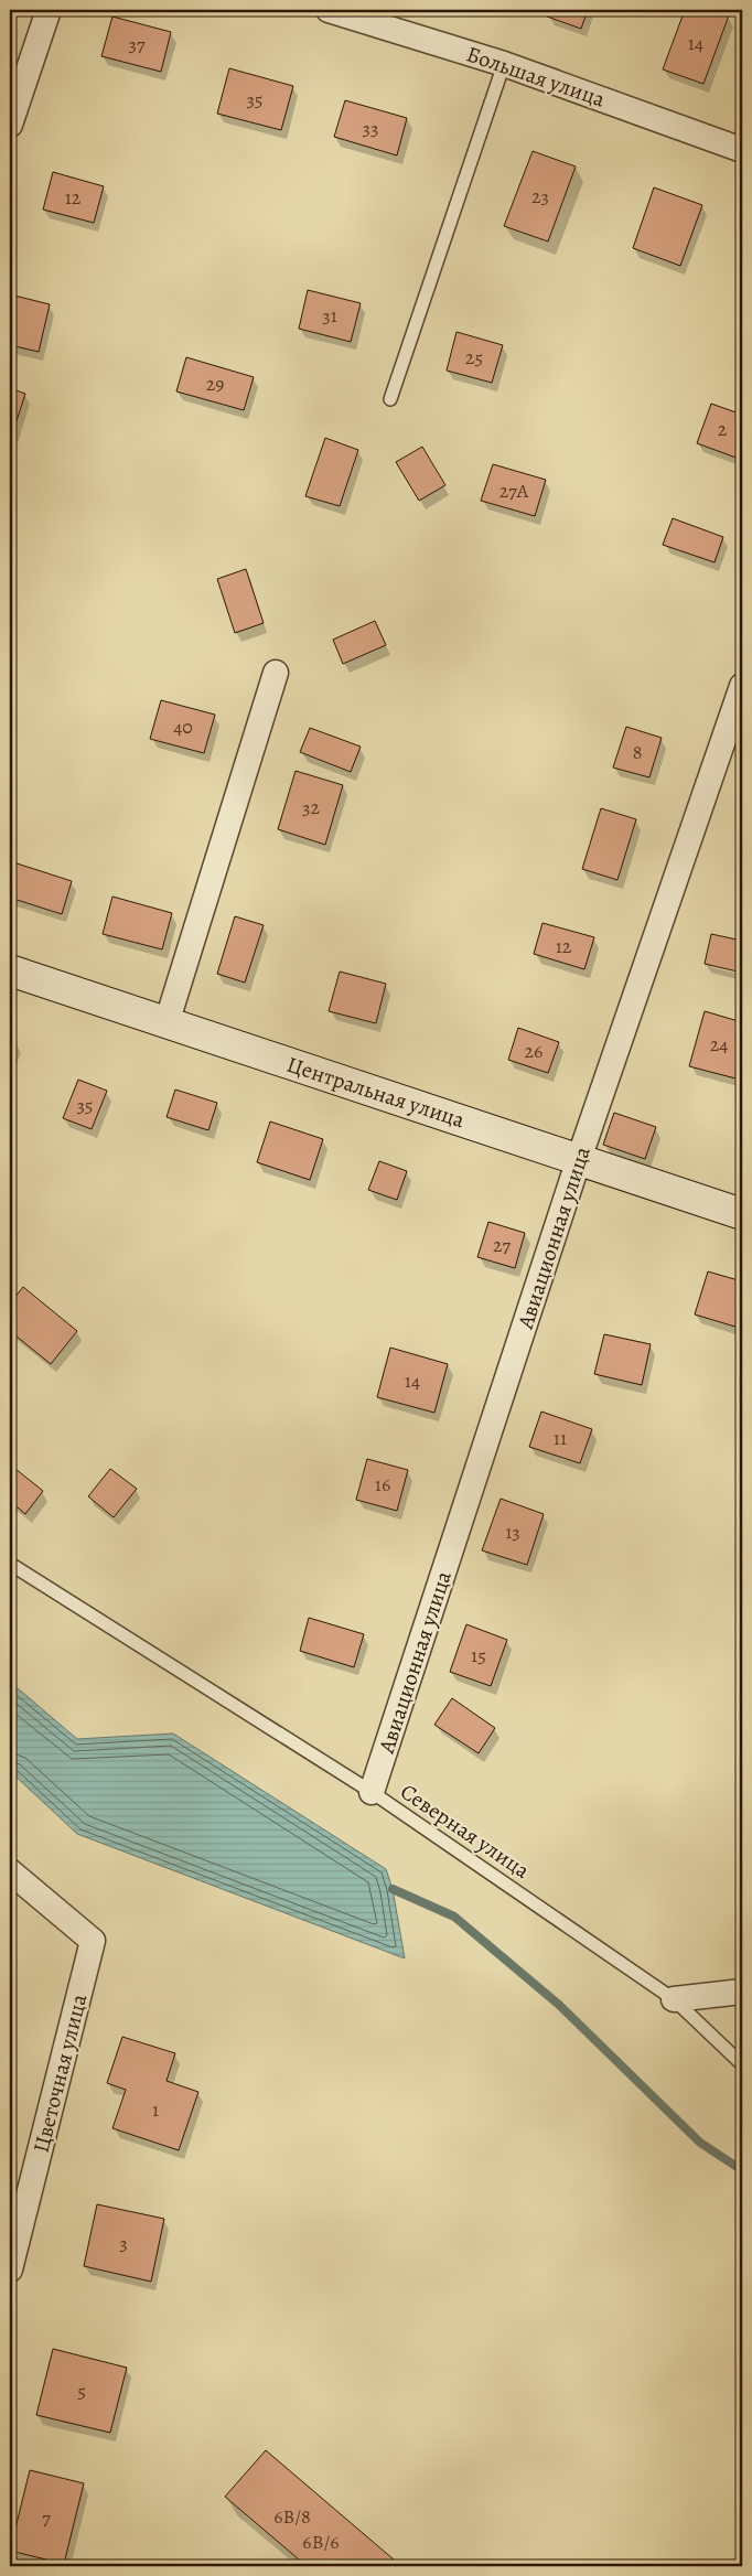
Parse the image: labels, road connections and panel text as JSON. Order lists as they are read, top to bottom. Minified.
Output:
{"streets":{"street":["Большая улица","Центральная улица","Авиационная улица","Цветочная улица"],"lane":["Северная улица"]},"crossings":[["Центральная улица","Авиационная улица"],["Авиационная улица","Северная улица"]],"house_numbers":["14","37","35","33","23","12","31","25","29","2","27А","40","8","32","12","24","26","35","27","14","11","16","13","15","1","3","5","6В/8","7","6В/6"]}
